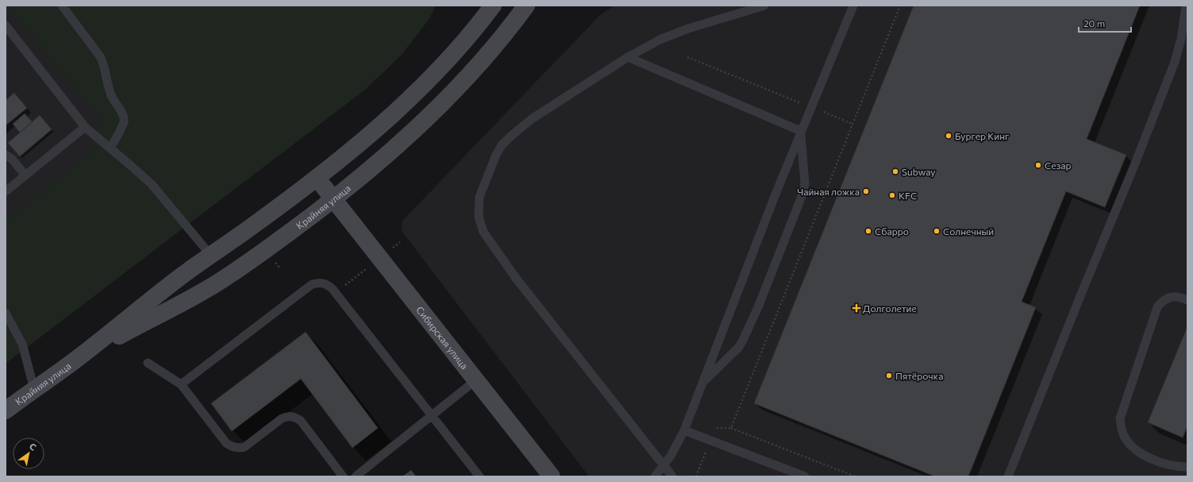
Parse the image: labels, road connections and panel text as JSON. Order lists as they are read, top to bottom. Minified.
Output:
{"streets":{"main road":["Крайняя улица","Сибирская улица"]},"crossings":[["Крайняя улица","Сибирская улица"]],"places":{"other":["Бургер Кинг","Сезар","Subway","Чайная ложка","KFC","Сбарро","Солнечный","Пятёрочка"],"health":["Долголетие"]},"scale_bar":"20 m","north":"top right"}
